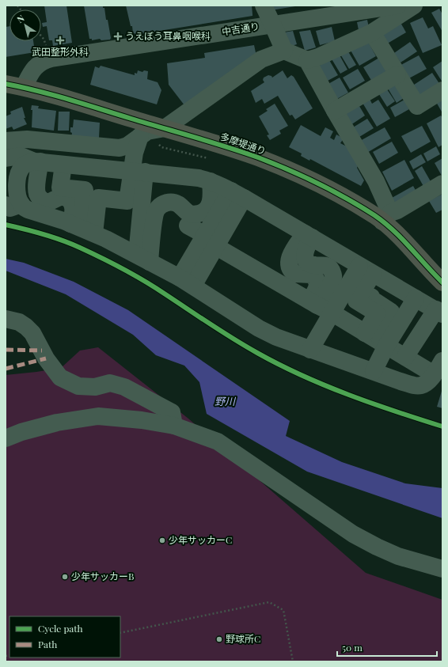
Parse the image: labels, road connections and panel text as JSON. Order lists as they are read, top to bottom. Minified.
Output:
{"streets":{"main road":["多摩堤通り"],"street":["中吉通り"]},"crossings":[["中吉通り","多摩堤通り"]],"water":["野川"],"places":{"health":["うえぼう耳鼻咽喉科","武田整形外科"],"other":["少年サッカーC","少年サッカーB","野球所C"]},"legend":["Cycle path","Path"],"scale_bar":"50 m","north":"top left"}
